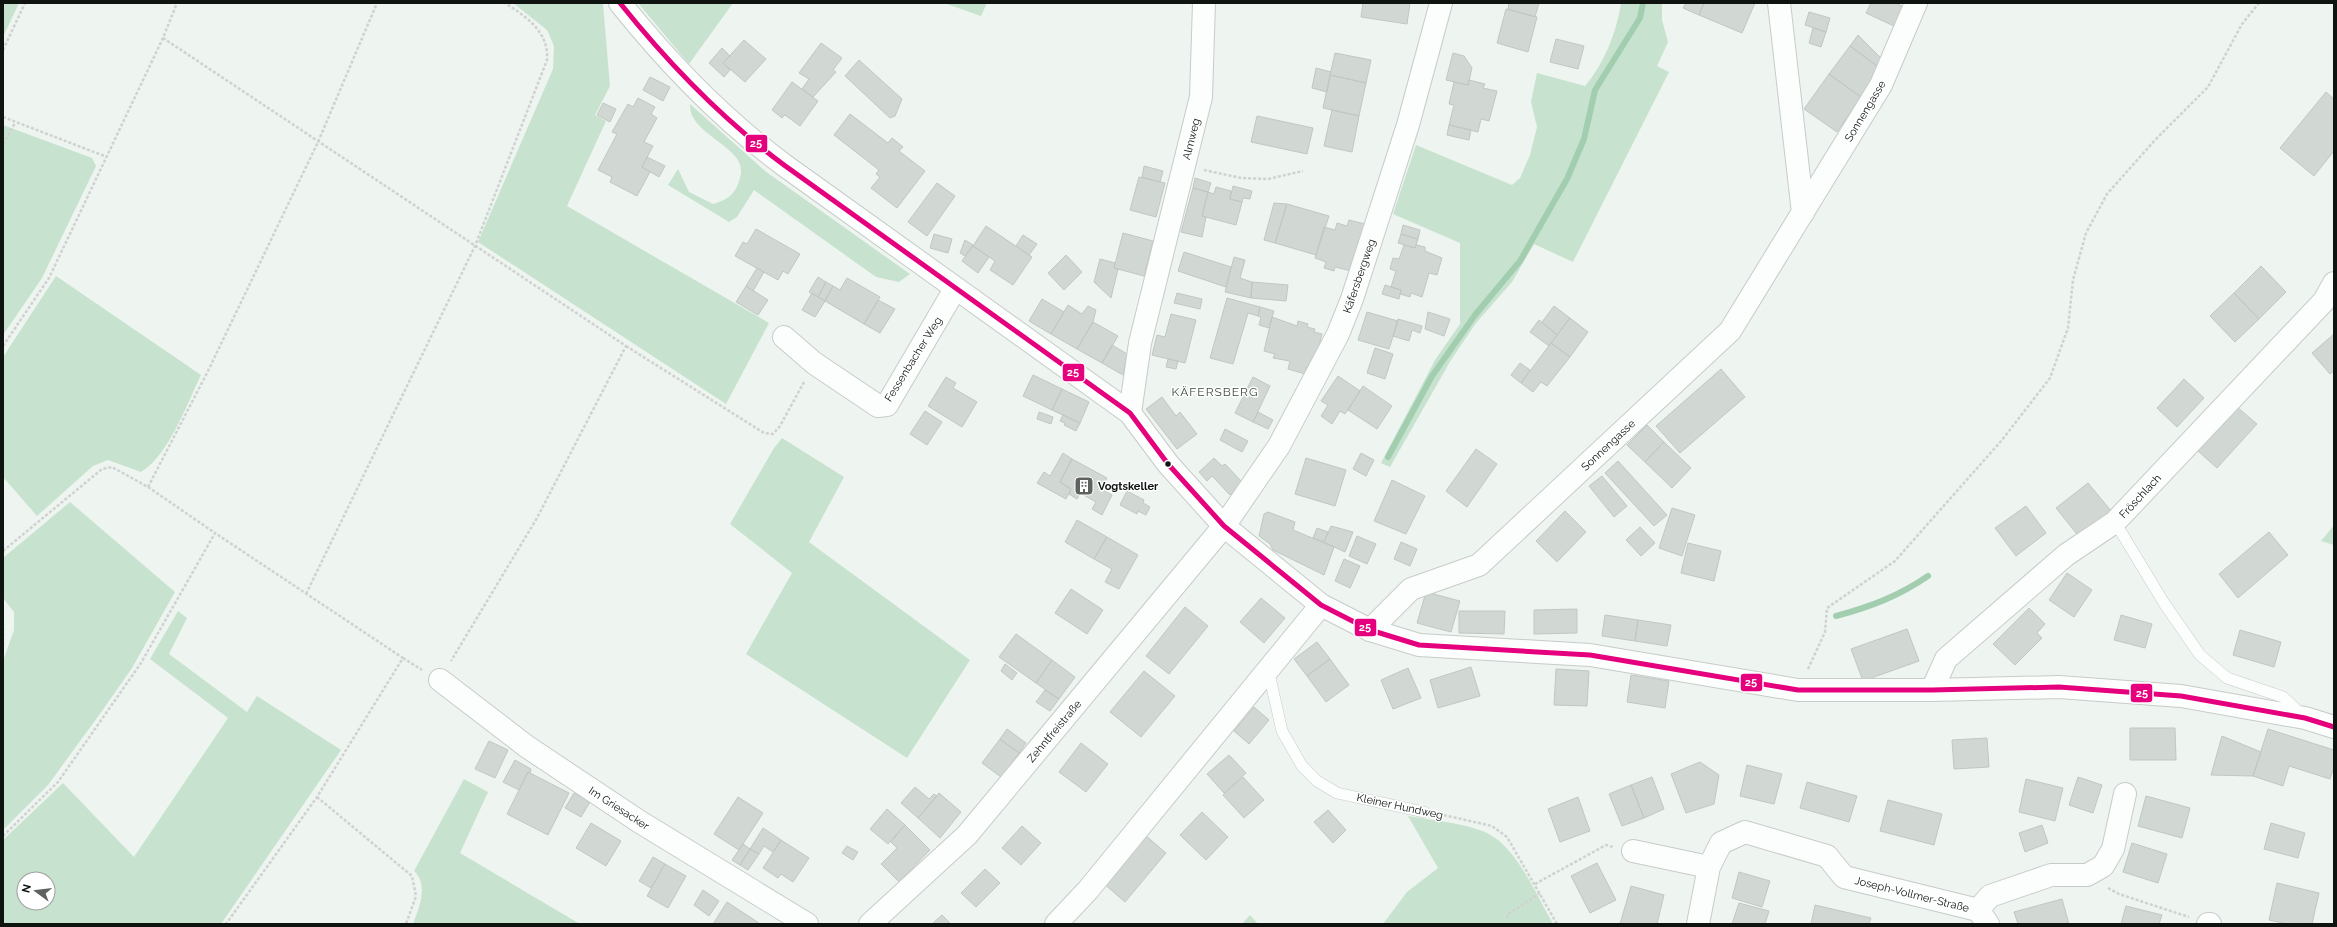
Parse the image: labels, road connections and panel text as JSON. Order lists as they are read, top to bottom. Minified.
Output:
{"streets":{"street":["Sonnengasse","Almweg","Käfersbergweg","Fessenbacher Weg","Fröschlach","Zehntfreistraße","Im Griesacker","Joseph-Vollmer-Straße"],"lane":["Kleiner Hundweg"]},"crossings":[["Käfersbergweg","Zehntfreistraße"]],"districts":["KÄFERSBERG"],"places":{"building":["Vogtskeller"]},"lines":["transit line 25"],"north":"left"}
